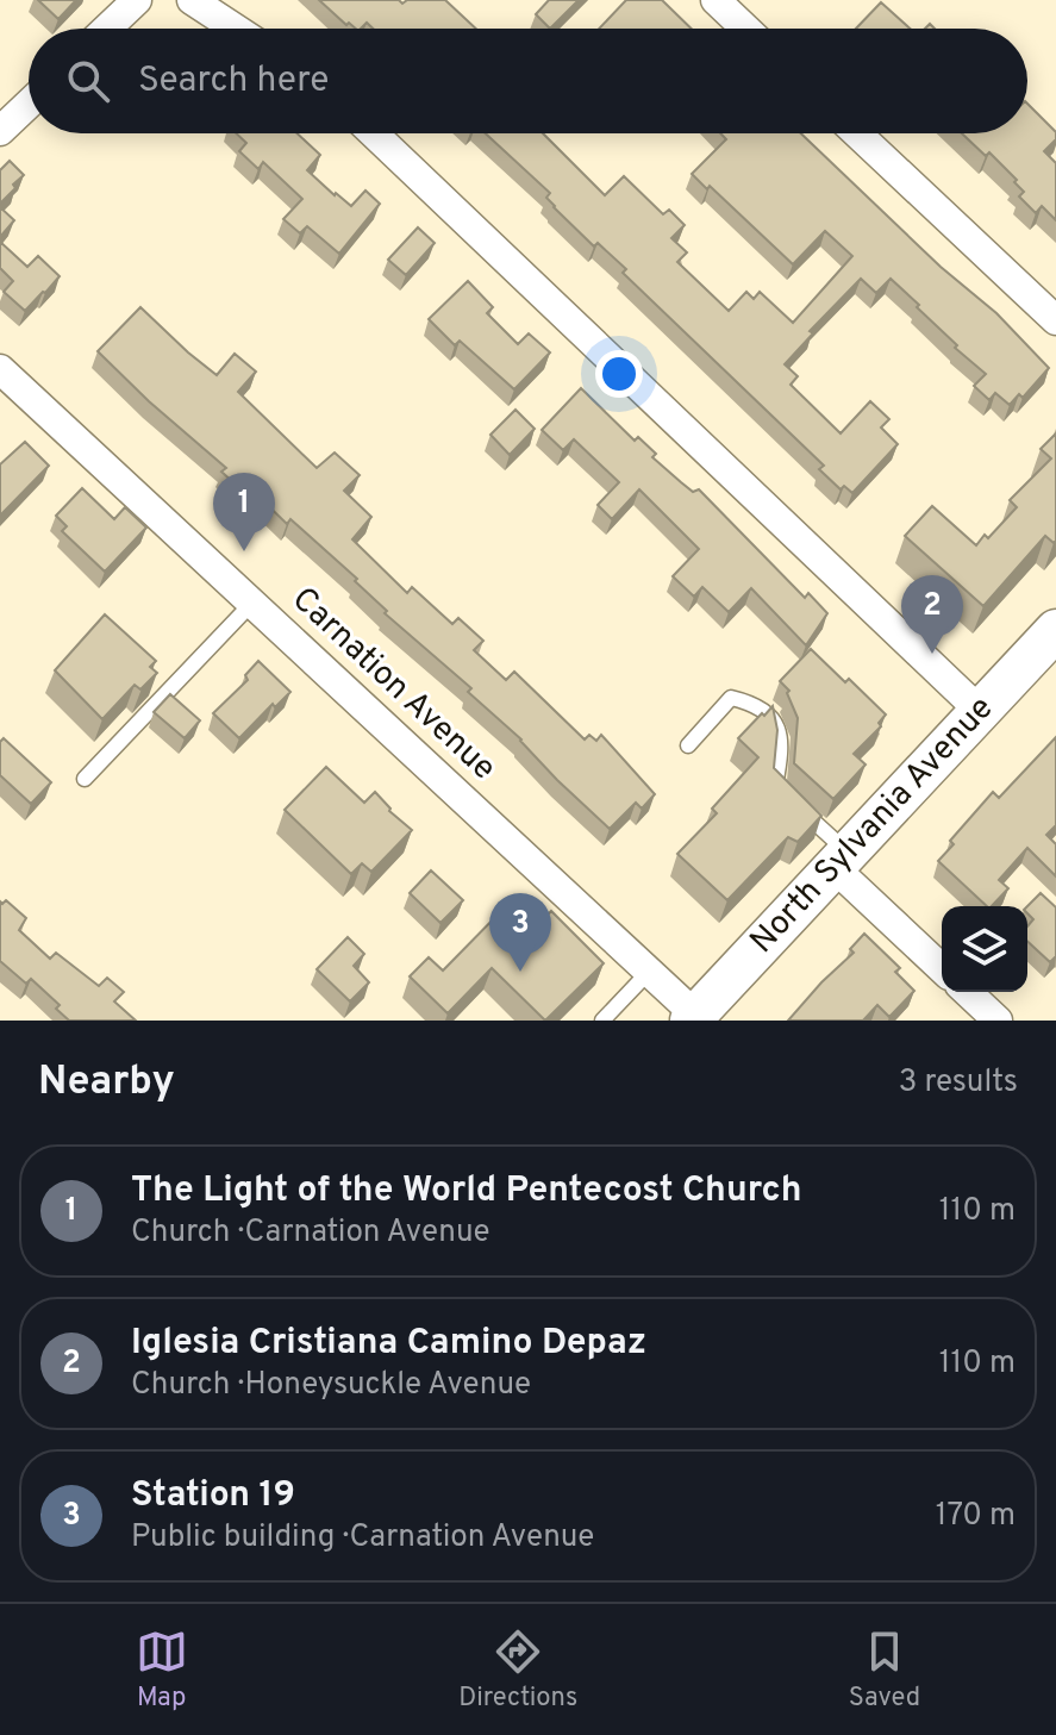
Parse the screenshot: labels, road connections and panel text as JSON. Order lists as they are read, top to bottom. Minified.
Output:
{"streets":{"main road":["North Sylvania Avenue"],"street":["Carnation Avenue"]},"crossings":[["Carnation Avenue","North Sylvania Avenue"]],"page":{"search":"Search here","pins":["1","2","3"],"heading":["Nearby","3 results"],"list":[{"mark":"1","name":"The Light of the World Pentecost Church","note":"Church · Carnation Avenue","value":"110 m"},{"mark":"2","name":"Iglesia Cristiana Camino Depaz","note":"Church · Honeysuckle Avenue","value":"110 m"},{"mark":"3","name":"Station 19","note":"Public building · Carnation Avenue","value":"170 m"}],"nav":["Map","Directions","Saved"]}}
